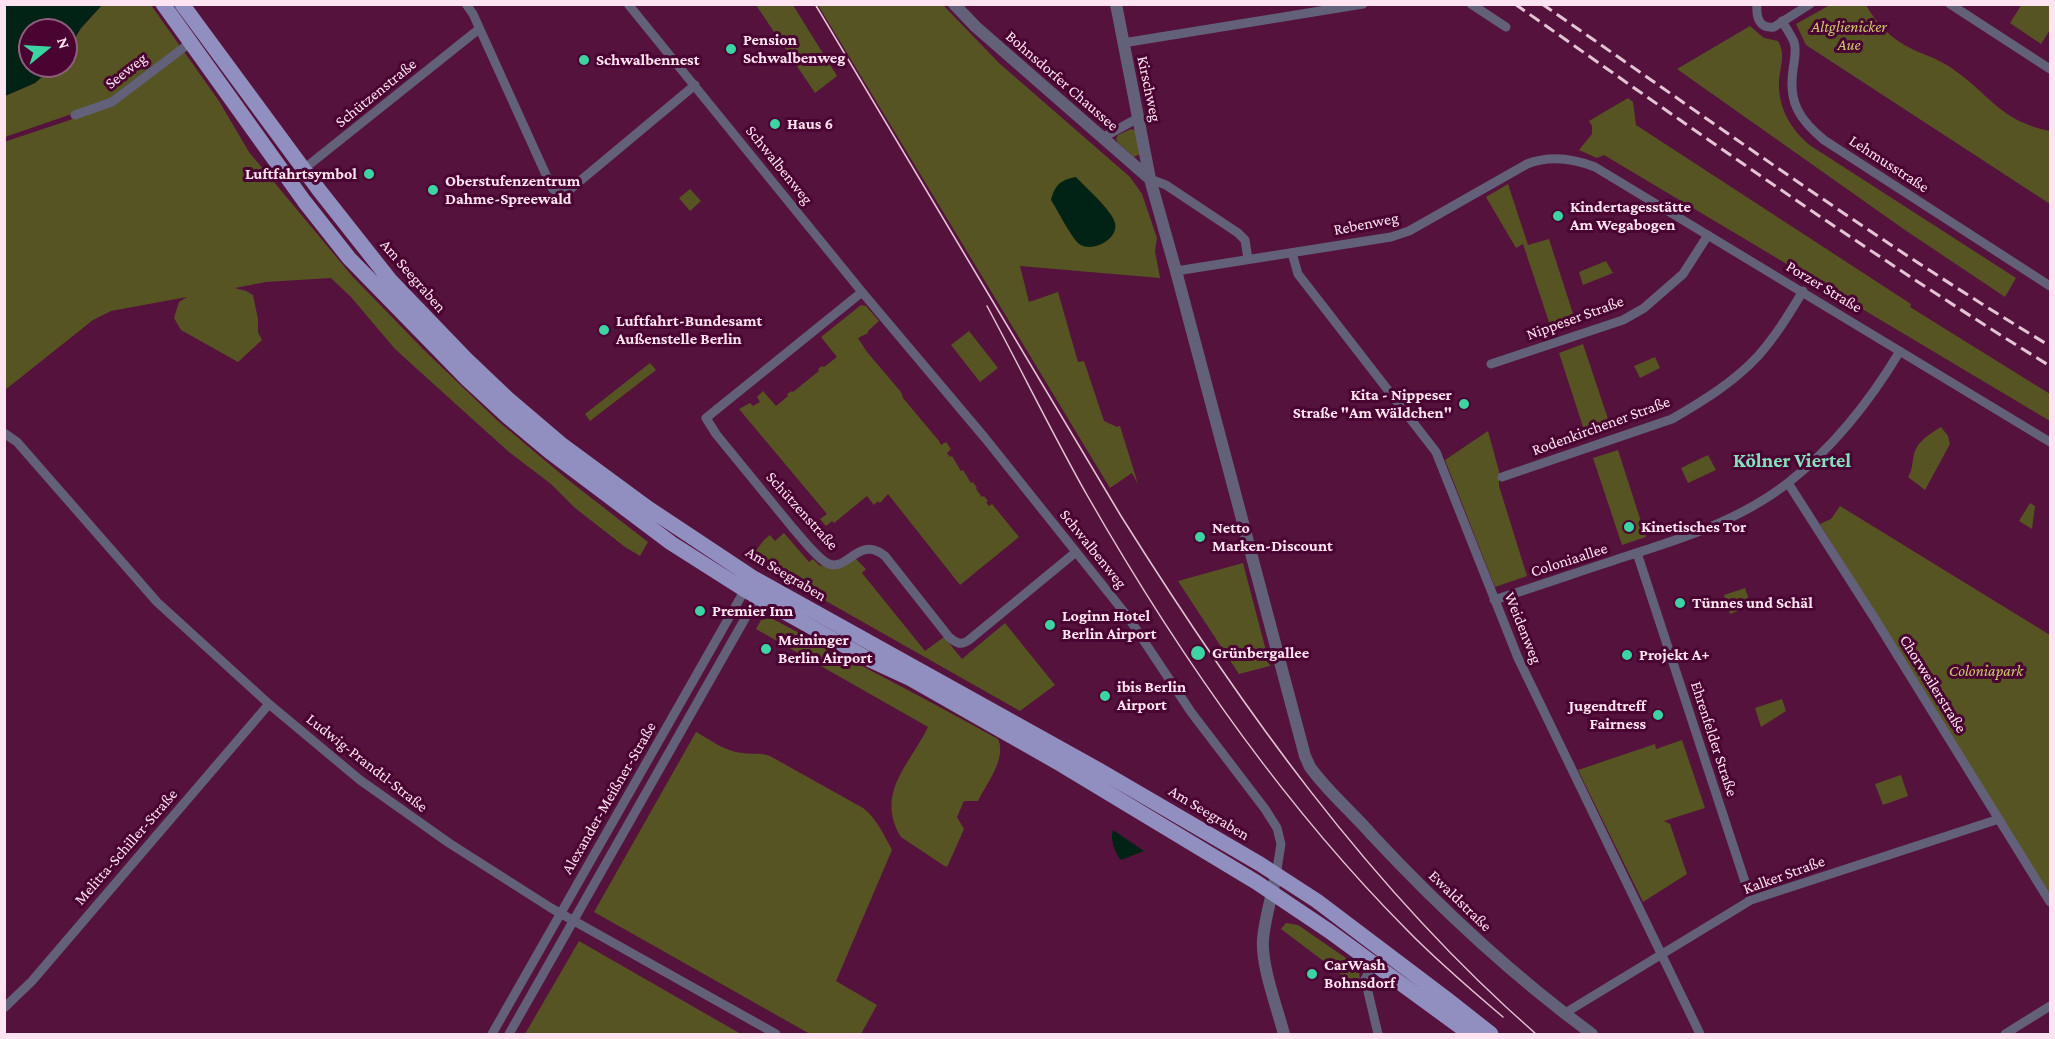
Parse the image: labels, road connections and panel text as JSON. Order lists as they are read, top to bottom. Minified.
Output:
{"streets":{"main road":["Am Seegraben"],"street":["Seeweg","Bohnsdorfer Chaussee","Kirschweg","Schützenstraße","Lehmusstraße","Schwalbenweg","Rebenweg","Porzer Straße","Nippeser Straße","Rodenkirchener Straße","Coloniaallee","Weidenweg","Chorweilerstraße","Ehrenfelder Straße","Ludwig-Prandtl-Straße","Alexander-Meißner-Straße","Melitta-Schiller-Straße","Kalker Straße","Ewaldstraße"]},"crossings":[["Seeweg","Am Seegraben"],["Bohnsdorfer Chaussee","Kirschweg"],["Kirschweg","Rebenweg"],["Kirschweg","Ewaldstraße"],["Schützenstraße","Schwalbenweg"],["Schützenstraße","Am Seegraben"],["Schwalbenweg","Am Seegraben"],["Rebenweg","Porzer Straße"],["Rebenweg","Weidenweg"],["Rebenweg","Ewaldstraße"],["Am Seegraben","Alexander-Meißner-Straße"],["Porzer Straße","Nippeser Straße"],["Porzer Straße","Rodenkirchener Straße"],["Porzer Straße","Coloniaallee"],["Coloniaallee","Weidenweg"],["Coloniaallee","Chorweilerstraße"],["Coloniaallee","Ehrenfelder Straße"],["Weidenweg","Kalker Straße"],["Chorweilerstraße","Kalker Straße"],["Ehrenfelder Straße","Kalker Straße"],["Ludwig-Prandtl-Straße","Alexander-Meißner-Straße"],["Ludwig-Prandtl-Straße","Melitta-Schiller-Straße"],["Kalker Straße","Ewaldstraße"]],"districts":["Kölner Viertel"],"parks":["Altglienicker Aue","Coloniapark"],"places":["Pension Schwalbenweg","Schwalbennest","Haus 6","Luftfahrtsymbol","Oberstufenzentrum Dahme-Spreewald","Kindertagesstätte Am Wegabogen","Luftfahrt-Bundesamt Außenstelle Berlin","Kita - Nippeser Straße \"Am Wäldchen\"","Kinetisches Tor","Netto Marken-Discount","Tünnes und Schäl","Premier Inn","Loginn Hotel Berlin Airport","Meininger Berlin Airport","Grünbergallee","Projekt A+","ibis Berlin Airport","Jugendtreff Fairness","CarWash Bohnsdorf"],"north":"right"}
